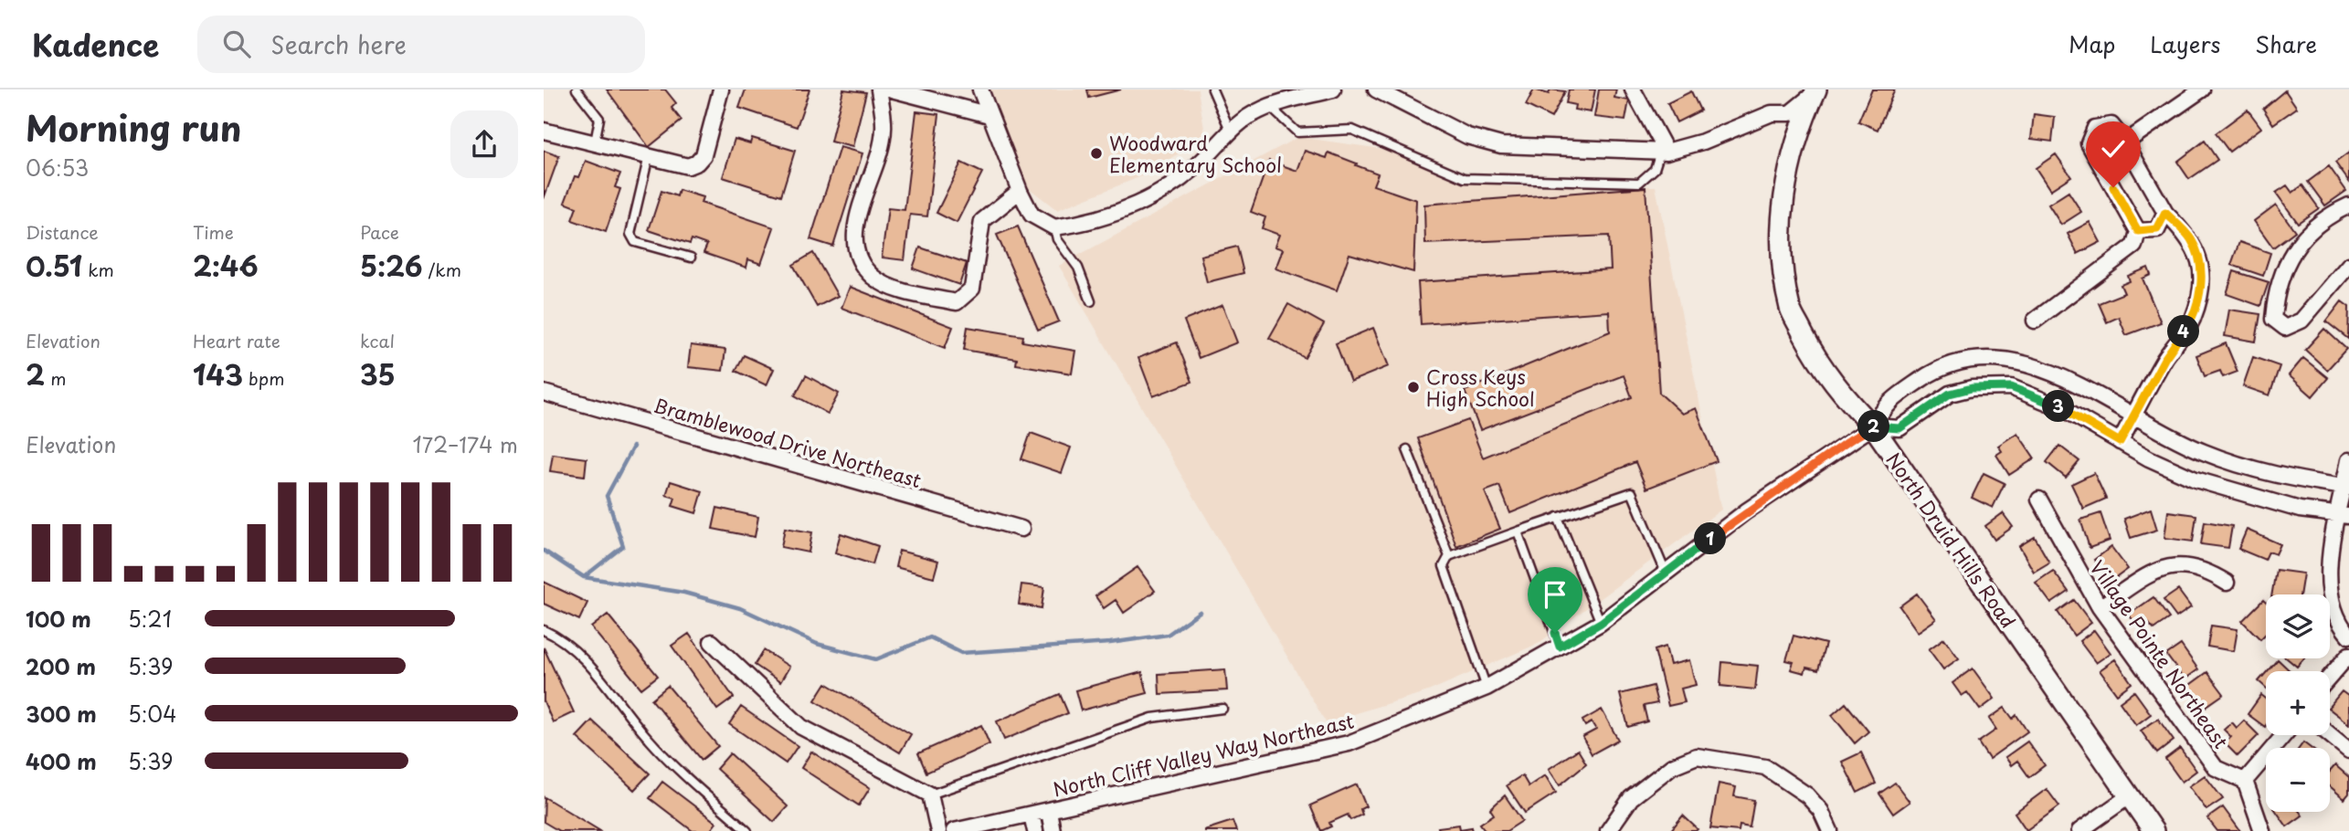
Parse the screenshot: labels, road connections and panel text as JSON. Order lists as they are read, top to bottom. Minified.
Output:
{"streets":{"main road":["North Druid Hills Road"],"street":["Bramblewood Drive Northeast","Village Pointe Northeast","North Cliff Valley Way Northeast"]},"crossings":[["North Druid Hills Road","North Cliff Valley Way Northeast"]],"places":["Woodward Elementary School","Cross Keys High School"],"page":{"header":"Kadence","search":"Search here","nav":["Map","Layers","Share"],"heading":["Morning run","06:53"],"stats":[["Distance","0.51 km"],["Time","2:46"],["Pace","5:26 /km"],["Elevation","2 m"],["Heart rate","143 bpm"],["kcal","35"]],"pins":["4","3","2","1"],"chart":["Elevation","172–174 m"],"list":[{"name":"100 m","note":"5:21"},{"name":"200 m","note":"5:39"},{"name":"300 m","note":"5:04"},{"name":"400 m","note":"5:39"}],"map_buttons":["+","−"]}}
